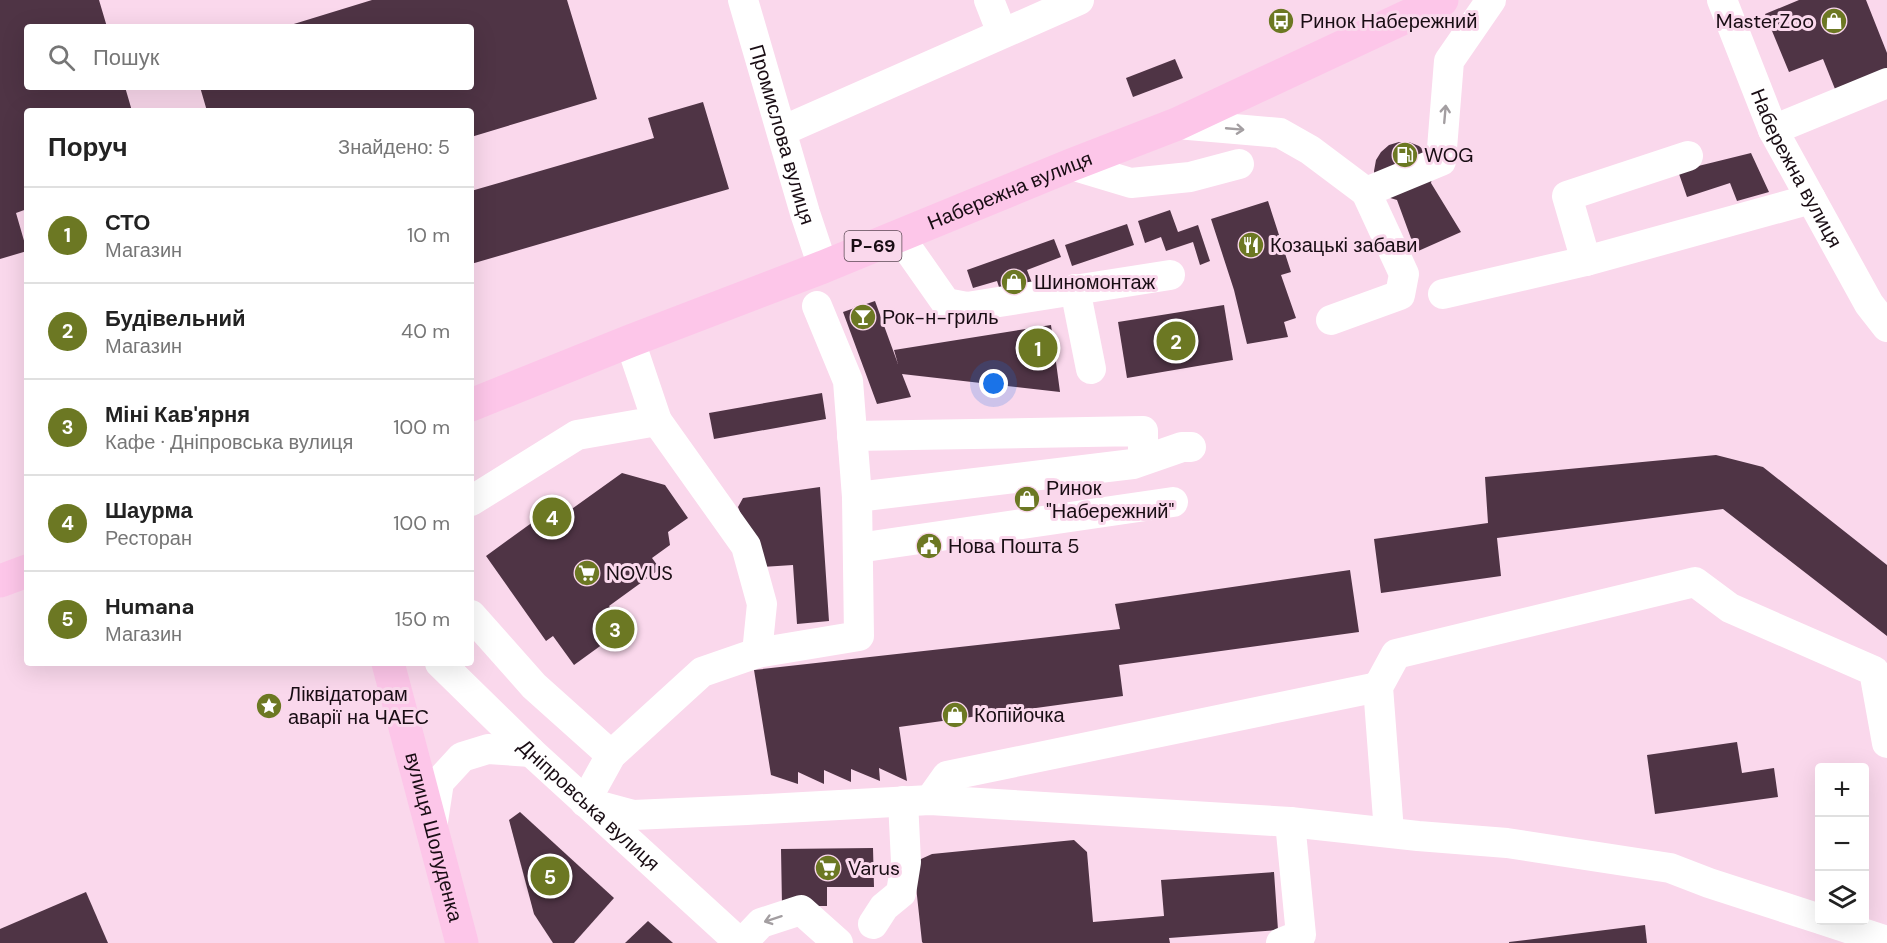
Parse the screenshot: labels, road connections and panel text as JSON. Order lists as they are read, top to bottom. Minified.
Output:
{"streets":{"main road":["Набережна вулиця","Р-69","вулиця Шолуденка"],"street":["Промислова вулиця","Дніпровська вулиця"]},"crossings":[["Промислова вулиця","Набережна вулиця"]],"places":{"bus stop":["Ринок Набережний"],"shop":["MasterZoo","Шиномонтаж","Ринок \"Набережний\"","Копійочка"],"fuel station":["WOG"],"restaurant":["Козацькі забави"],"bar":["Рок-н-гриль"],"public building":["Нова Пошта 5"],"supermarket":["NOVUS","Varus"],"place":["Ліквідаторам аварії на ЧАЕС"]},"page":{"search":"Пошук","heading":["Поруч","Знайдено: 5"],"list":[{"mark":"1","name":"СТО","note":"Магазин","value":"10 m"},{"mark":"2","name":"Будівельний","note":"Магазин","value":"40 m"},{"mark":"3","name":"Міні Кав'ярня","note":"Кафе · Дніпровська вулиця","value":"100 m"},{"mark":"4","name":"Шаурма","note":"Ресторан","value":"100 m"},{"mark":"5","name":"Humana","note":"Магазин","value":"150 m"}],"pins":["2","1","4","3","5"],"map_buttons":["+","−"]}}
